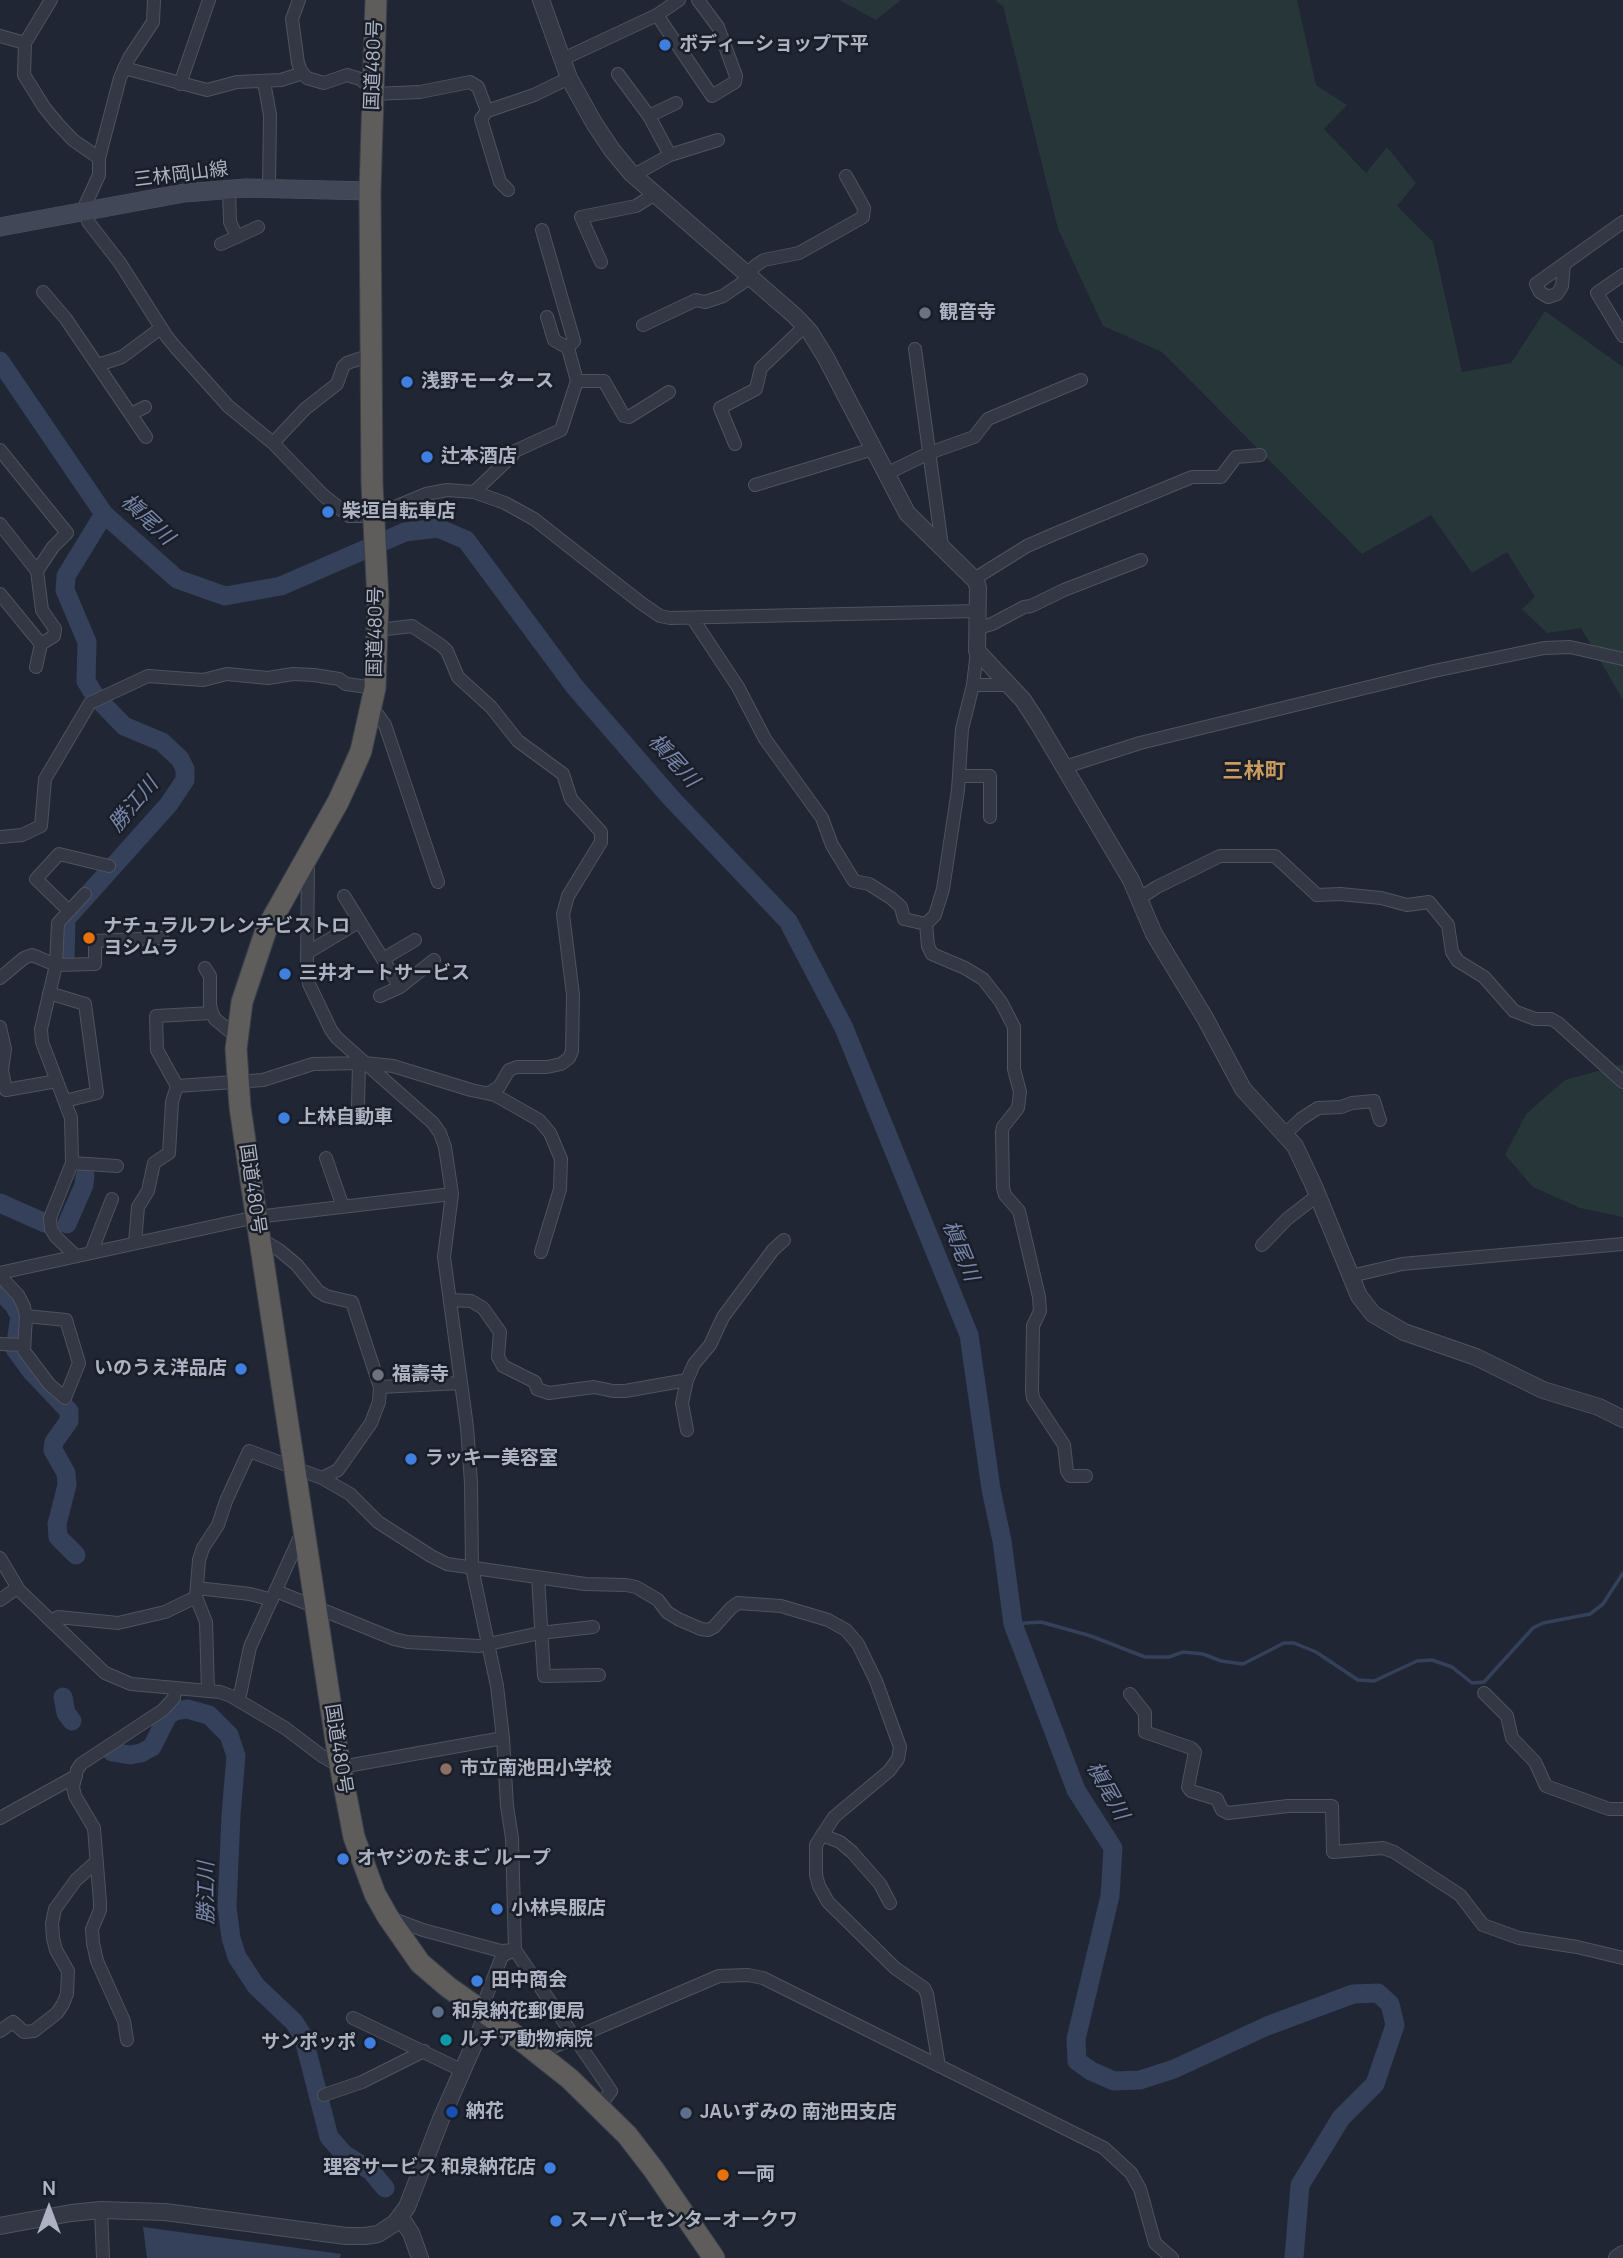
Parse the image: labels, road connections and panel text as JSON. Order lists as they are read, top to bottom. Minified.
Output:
{"streets":{"highway":["国道480号"],"main road":["三林岡山線"]},"crossings":[["国道480号","三林岡山線"]],"districts":["三林町"],"water":["槇尾川","勝江川"],"places":["ボディーショップ下平","観音寺","浅野モータース","辻本酒店","柴垣自転車店","ナチュラルフレンチビストロ ヨシムラ","三井オートサービス","上林自動車","いのうえ洋品店","福壽寺","ラッキー美容室","市立南池田小学校","オヤジのたまご ループ","小林呉服店","田中商会","和泉納花郵便局","ルチア動物病院","サンポッポ","納花","JAいずみの 南池田支店","理容サービス 和泉納花店","一両","スーパーセンターオークワ"],"north":"top"}
